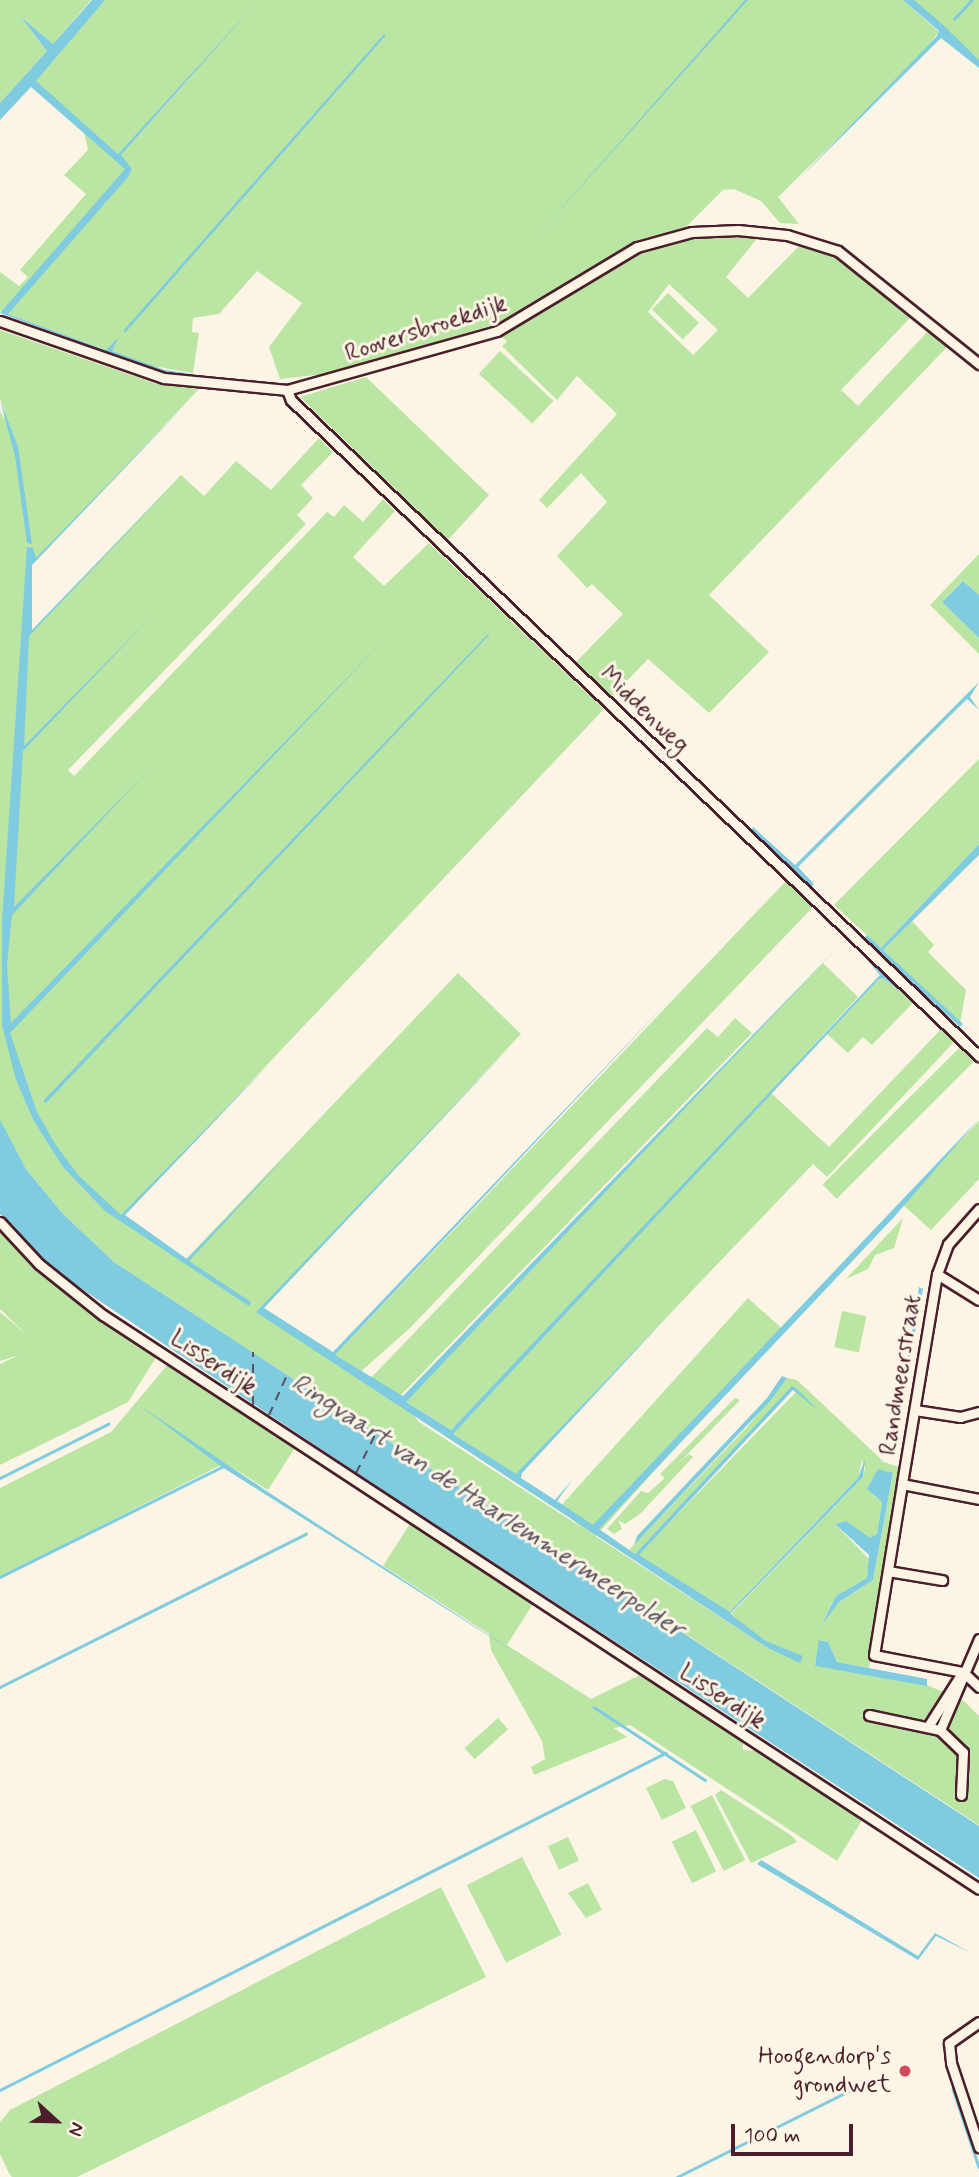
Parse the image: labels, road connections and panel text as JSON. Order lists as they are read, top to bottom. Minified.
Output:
{"streets":{"street":["Rooversbroekdijk","Middenweg","Lisserdijk","Randmeerstraat"]},"crossings":[["Rooversbroekdijk","Middenweg"]],"water":["Ringvaart van de Haarlemmermeerpolder"],"places":["Hoogendorp's grondwet"],"scale_bar":"100 m","north":"right"}
